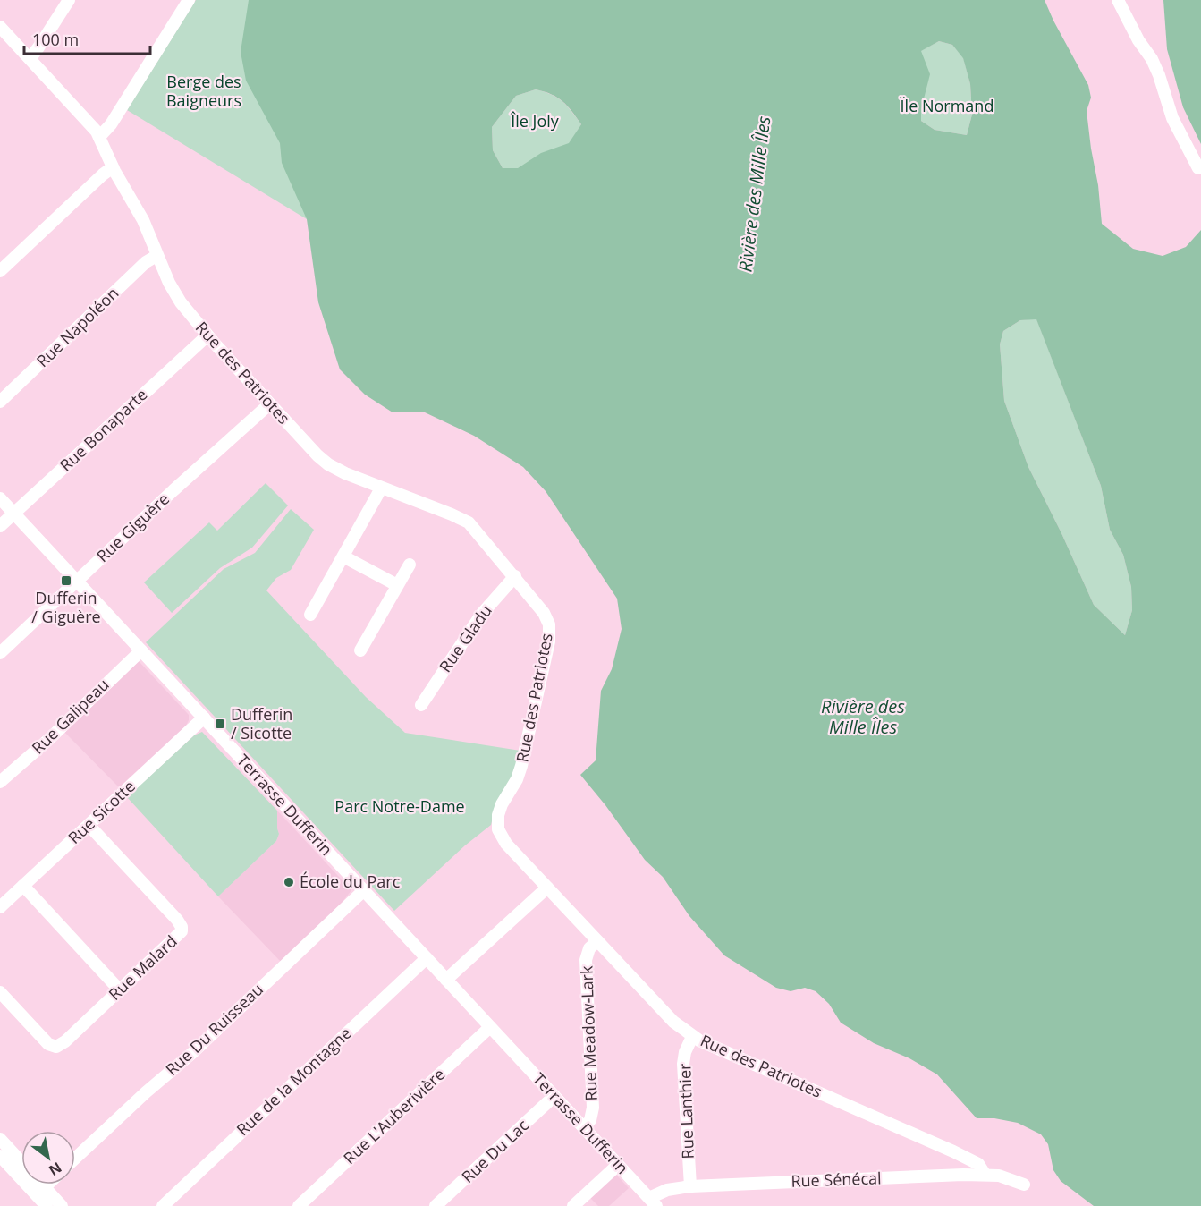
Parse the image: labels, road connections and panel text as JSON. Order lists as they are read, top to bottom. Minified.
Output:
{"streets":{"street":["Rue Napoléon","Rue des Patriotes","Rue Bonaparte","Rue Giguère","Rue Gladu","Rue Galipeau","Terrasse Dufferin","Rue Sicotte","Rue Malard","Rue Du Ruisseau","Rue Meadow-Lark","Rue de la Montagne","Rue Lanthier","Rue L'Auberivière","Rue Du Lac","Rue Sénécal"]},"crossings":[["Rue Napoléon","Rue des Patriotes"],["Rue des Patriotes","Rue Bonaparte"],["Rue des Patriotes","Rue Giguère"],["Rue des Patriotes","Rue Gladu"],["Rue des Patriotes","Rue Meadow-Lark"],["Rue des Patriotes","Rue Lanthier"],["Rue des Patriotes","Rue Sénécal"],["Rue Bonaparte","Terrasse Dufferin"],["Rue Giguère","Terrasse Dufferin"],["Rue Galipeau","Terrasse Dufferin"],["Terrasse Dufferin","Rue Sicotte"],["Terrasse Dufferin","Rue Du Ruisseau"],["Terrasse Dufferin","Rue Meadow-Lark"],["Terrasse Dufferin","Rue de la Montagne"],["Terrasse Dufferin","Rue L'Auberivière"],["Terrasse Dufferin","Rue Du Lac"],["Terrasse Dufferin","Rue Sénécal"],["Rue Sicotte","Rue Malard"],["Rue Lanthier","Rue Sénécal"]],"water":["Rivière des Mille Îles"],"parks":["Berge des Baigneurs","Ïle Normand","Île Joly","Parc Notre-Dame"],"places":{"transit":["Dufferin / Giguère","Dufferin / Sicotte"],"other":["École du Parc"]},"scale_bar":"100 m","north":"bottom right"}
